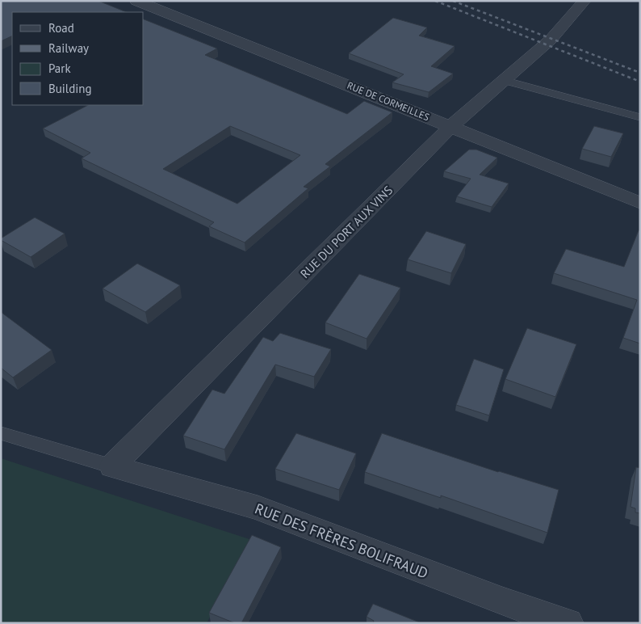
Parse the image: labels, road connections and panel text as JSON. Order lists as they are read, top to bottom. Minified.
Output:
{"streets":{"street":["RUE DE CORMEILLES","RUE DU PORT AUX VINS","RUE DES FRÈRES BOLIFRAUD"]},"crossings":[["RUE DE CORMEILLES","RUE DU PORT AUX VINS"],["RUE DU PORT AUX VINS","RUE DES FRÈRES BOLIFRAUD"]],"legend":["Road","Railway","Park","Building"]}
